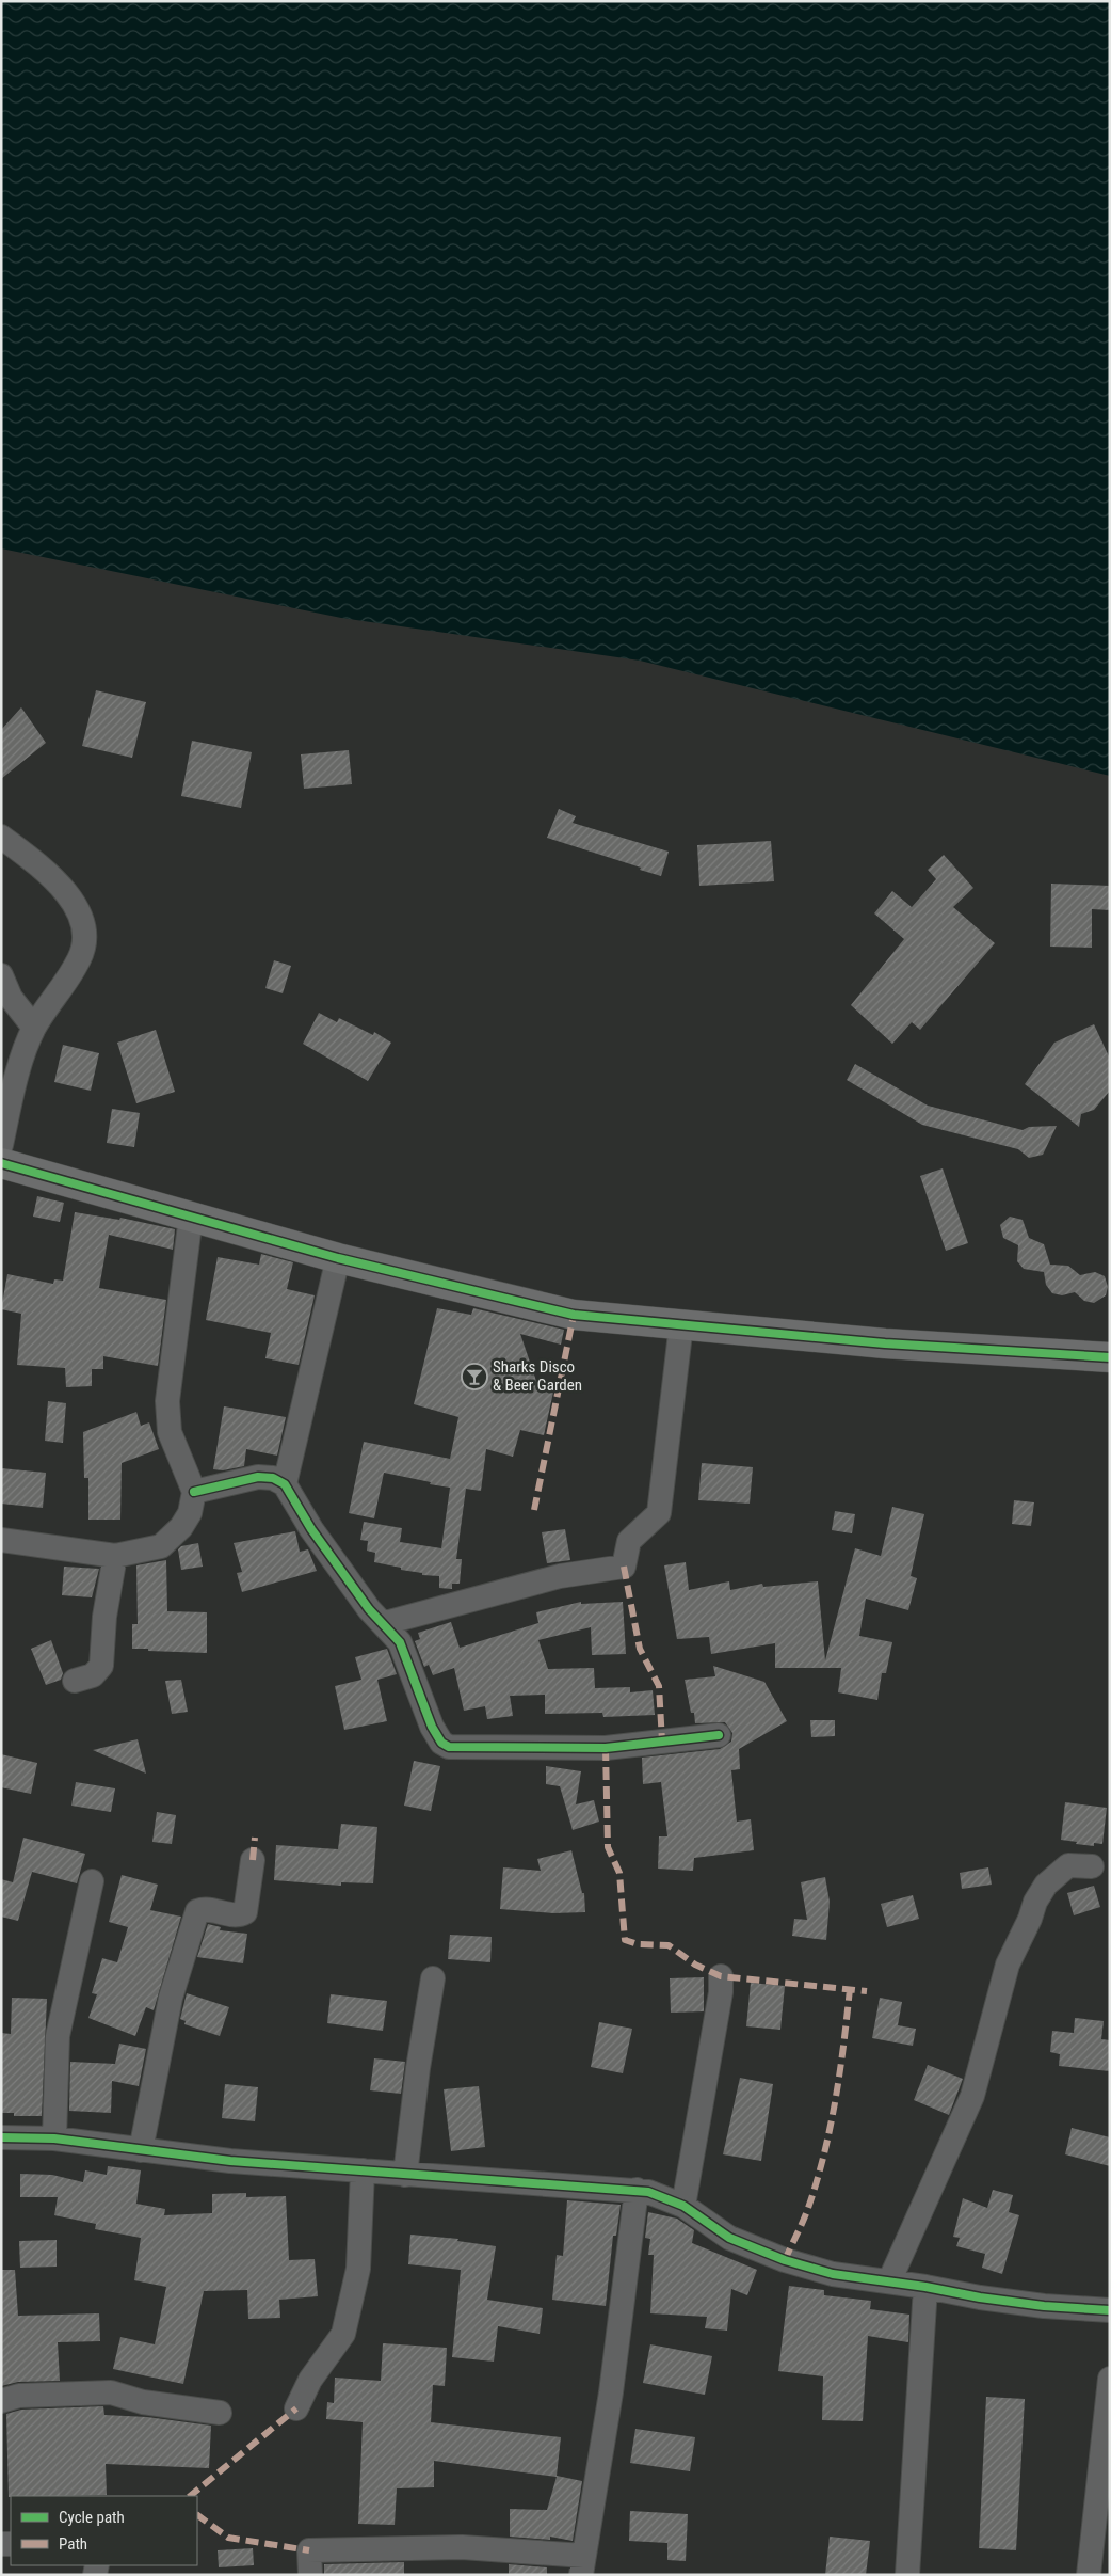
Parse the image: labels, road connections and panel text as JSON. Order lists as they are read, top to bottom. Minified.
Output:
{"places":{"bar":["Sharks Disco & Beer Garden"]},"legend":["Cycle path","Path"]}
